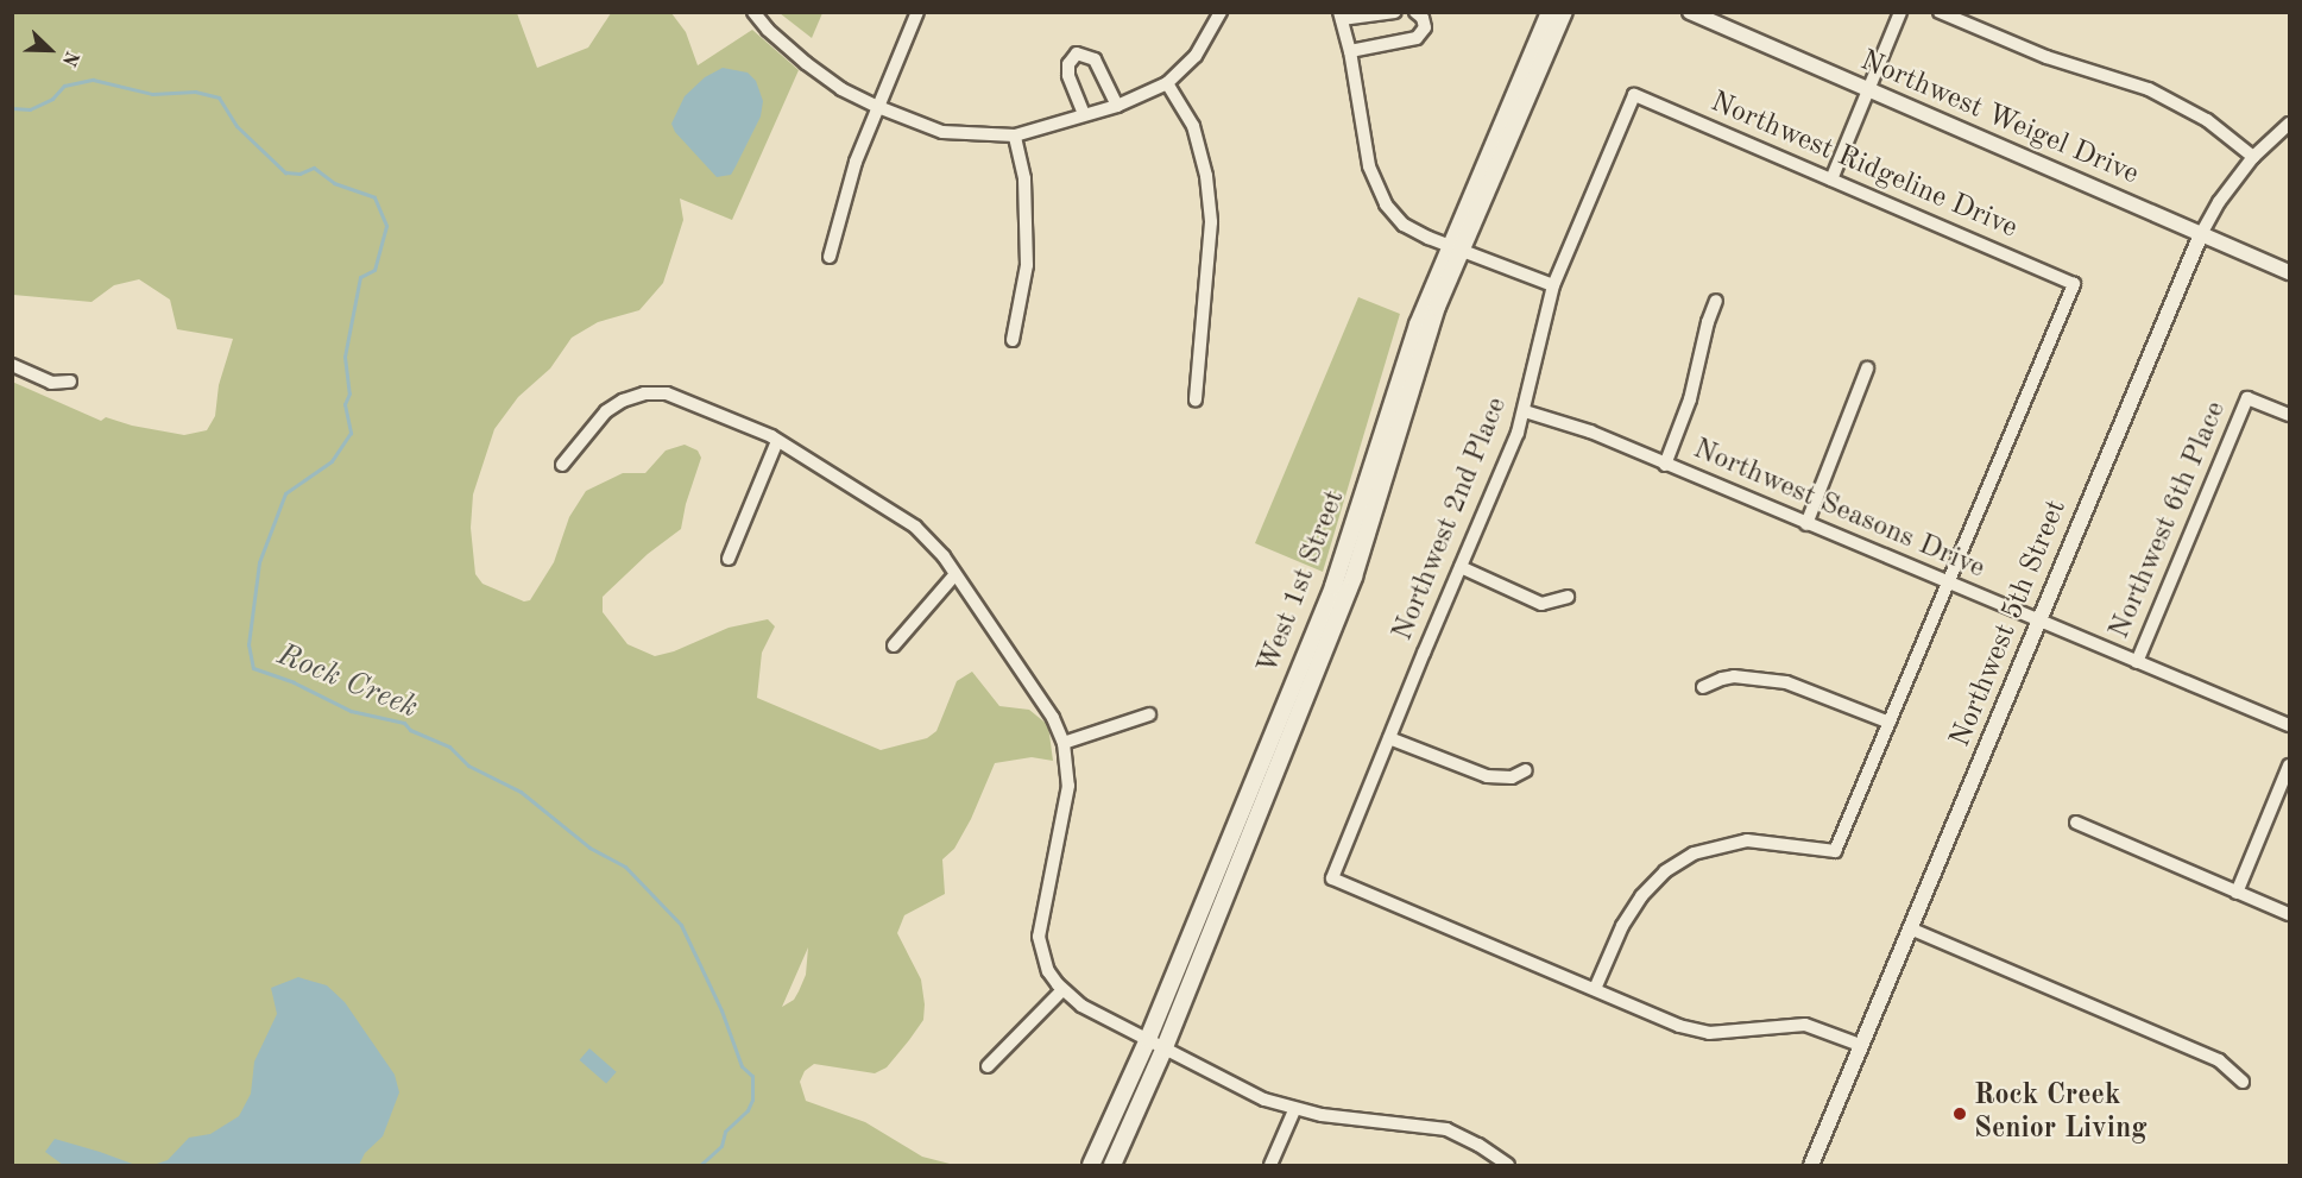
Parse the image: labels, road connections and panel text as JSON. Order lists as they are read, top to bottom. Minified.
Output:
{"streets":{"main road":["West 1st Street"],"street":["Northwest Weigel Drive","Northwest Ridgeline Drive","Northwest Seasons Drive","Northwest 2nd Place","Northwest 6th Place","Northwest 5th Street"]},"crossings":[["Northwest Weigel Drive","Northwest 5th Street"],["Northwest Ridgeline Drive","Northwest Seasons Drive"],["Northwest Ridgeline Drive","Northwest 2nd Place"],["Northwest Seasons Drive","Northwest 2nd Place"],["Northwest Seasons Drive","Northwest 6th Place"],["Northwest Seasons Drive","Northwest 5th Street"]],"water":["Rock Creek"],"places":["Rock Creek Senior Living"],"north":"bottom right"}
